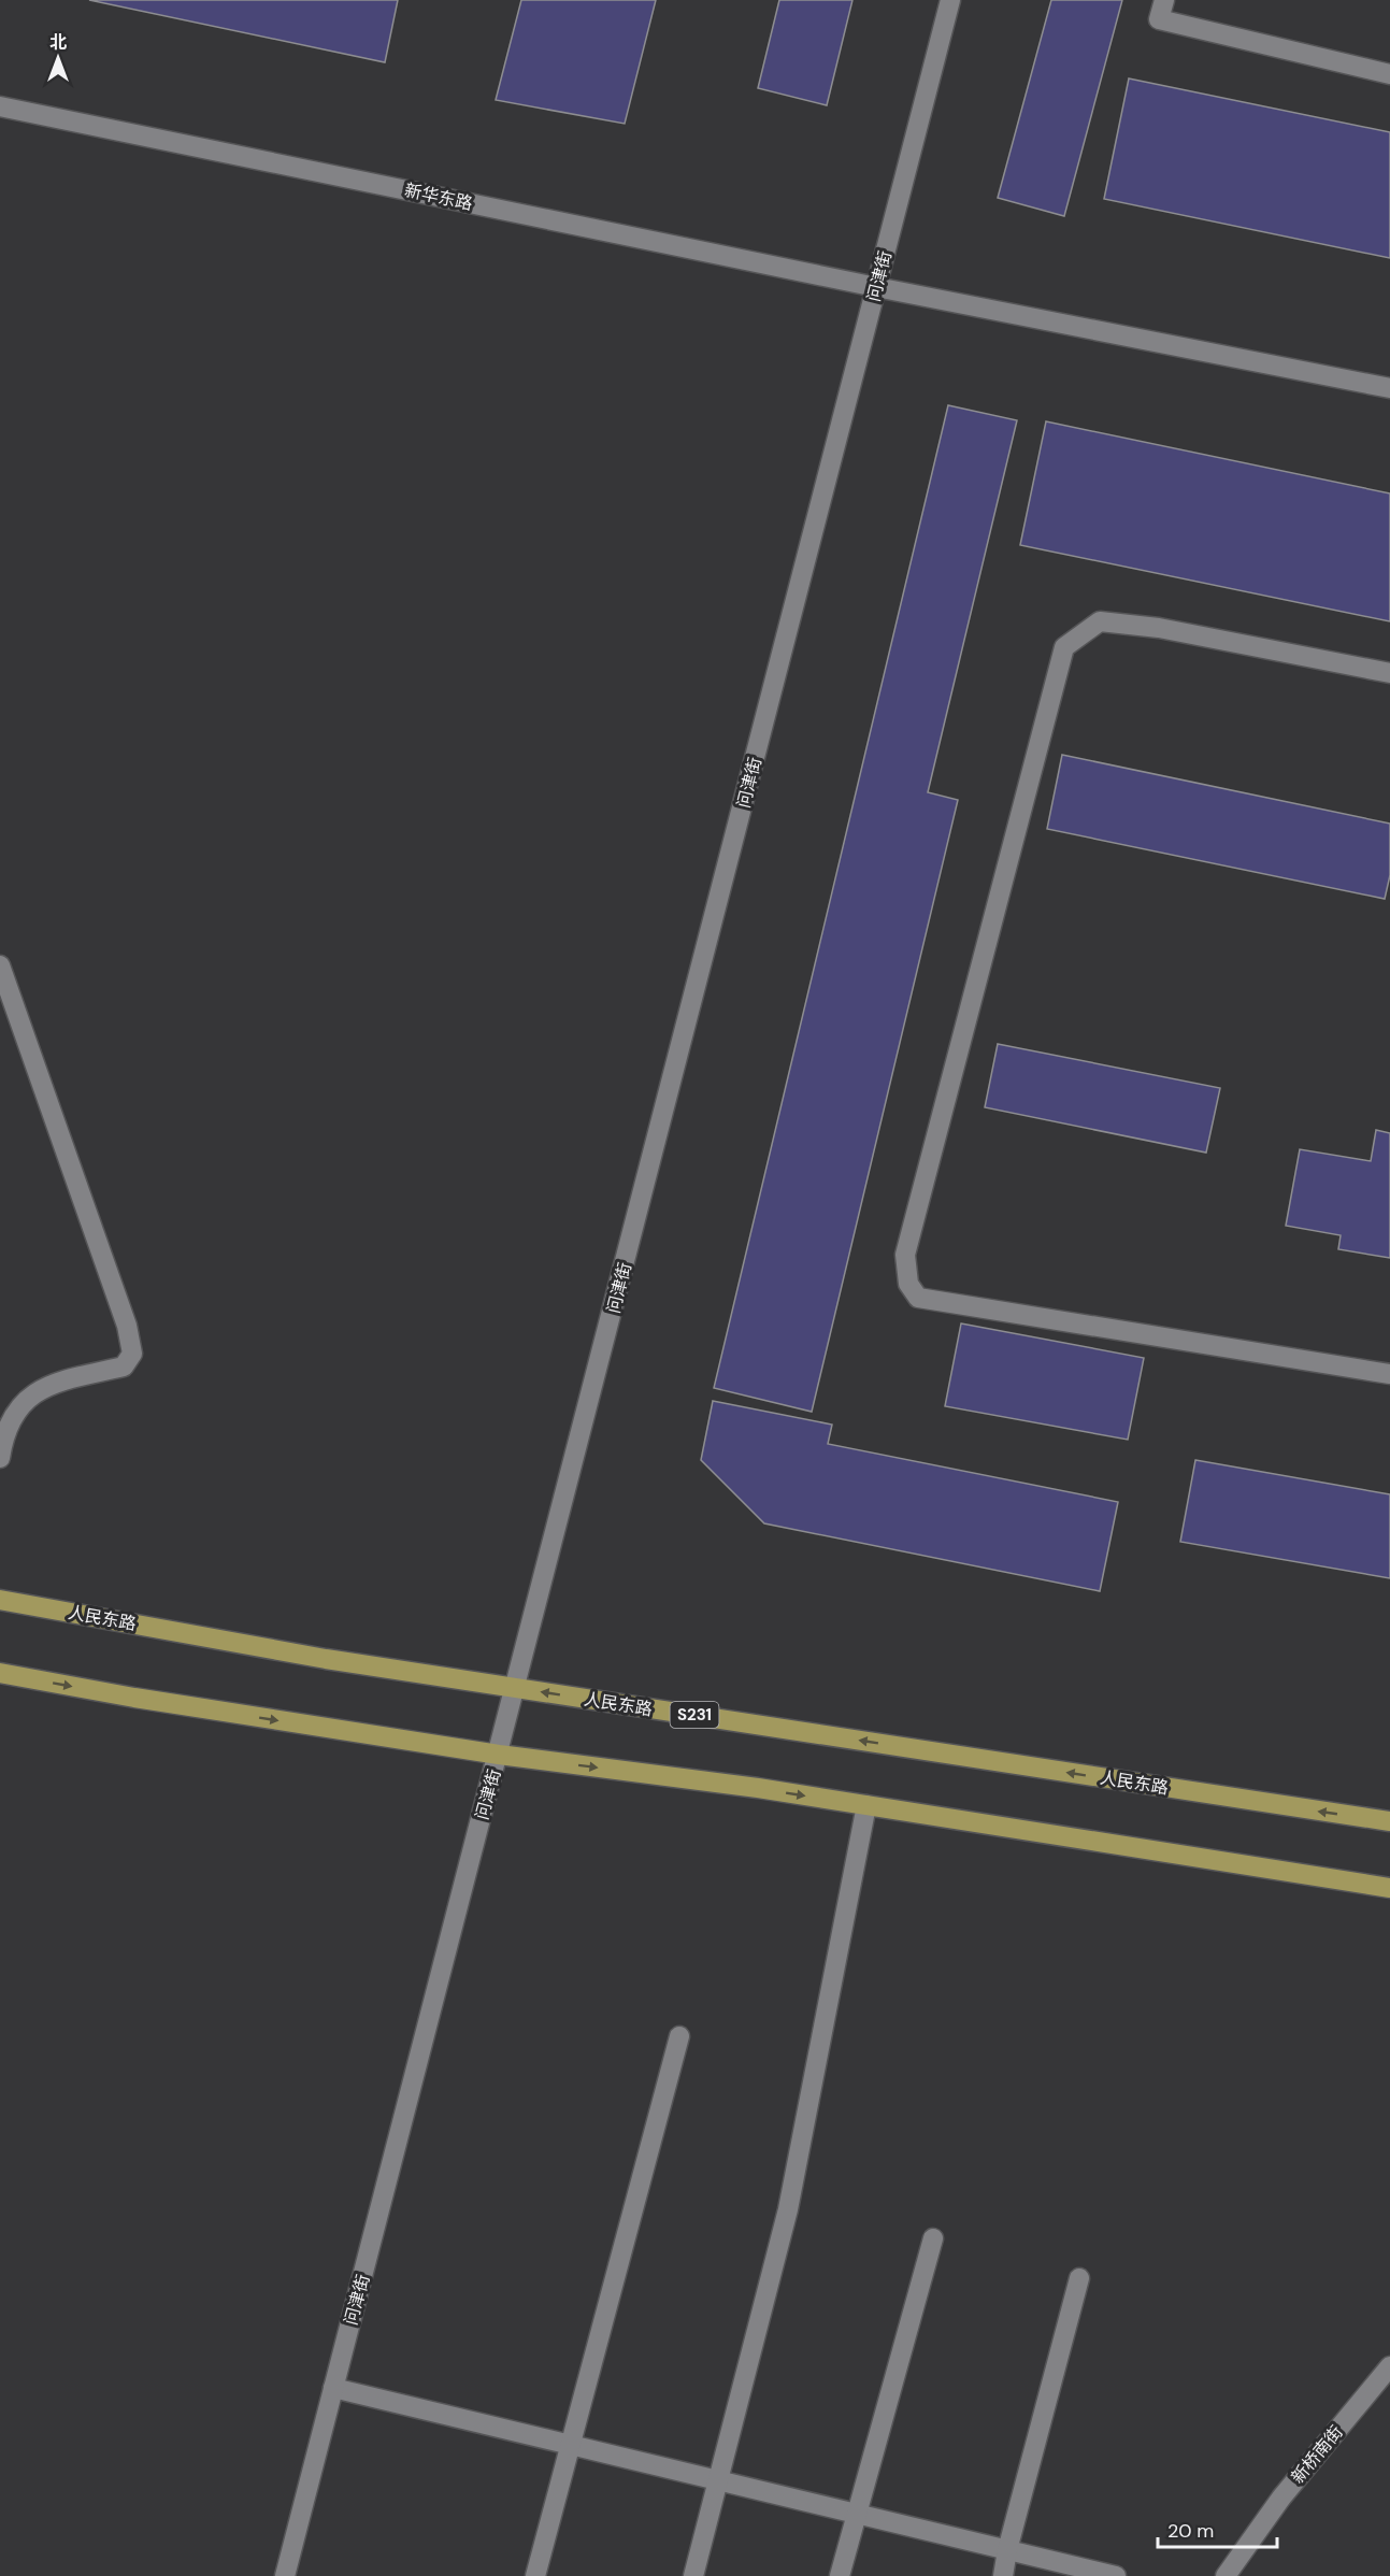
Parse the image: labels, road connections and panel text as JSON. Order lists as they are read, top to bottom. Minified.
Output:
{"streets":{"main road":["人民东路","S231"],"street":["新华东路","问津街","新桥南街"]},"crossings":[["新华东路","问津街"],["问津街","人民东路"]],"scale_bar":"20 m","north":"top"}
